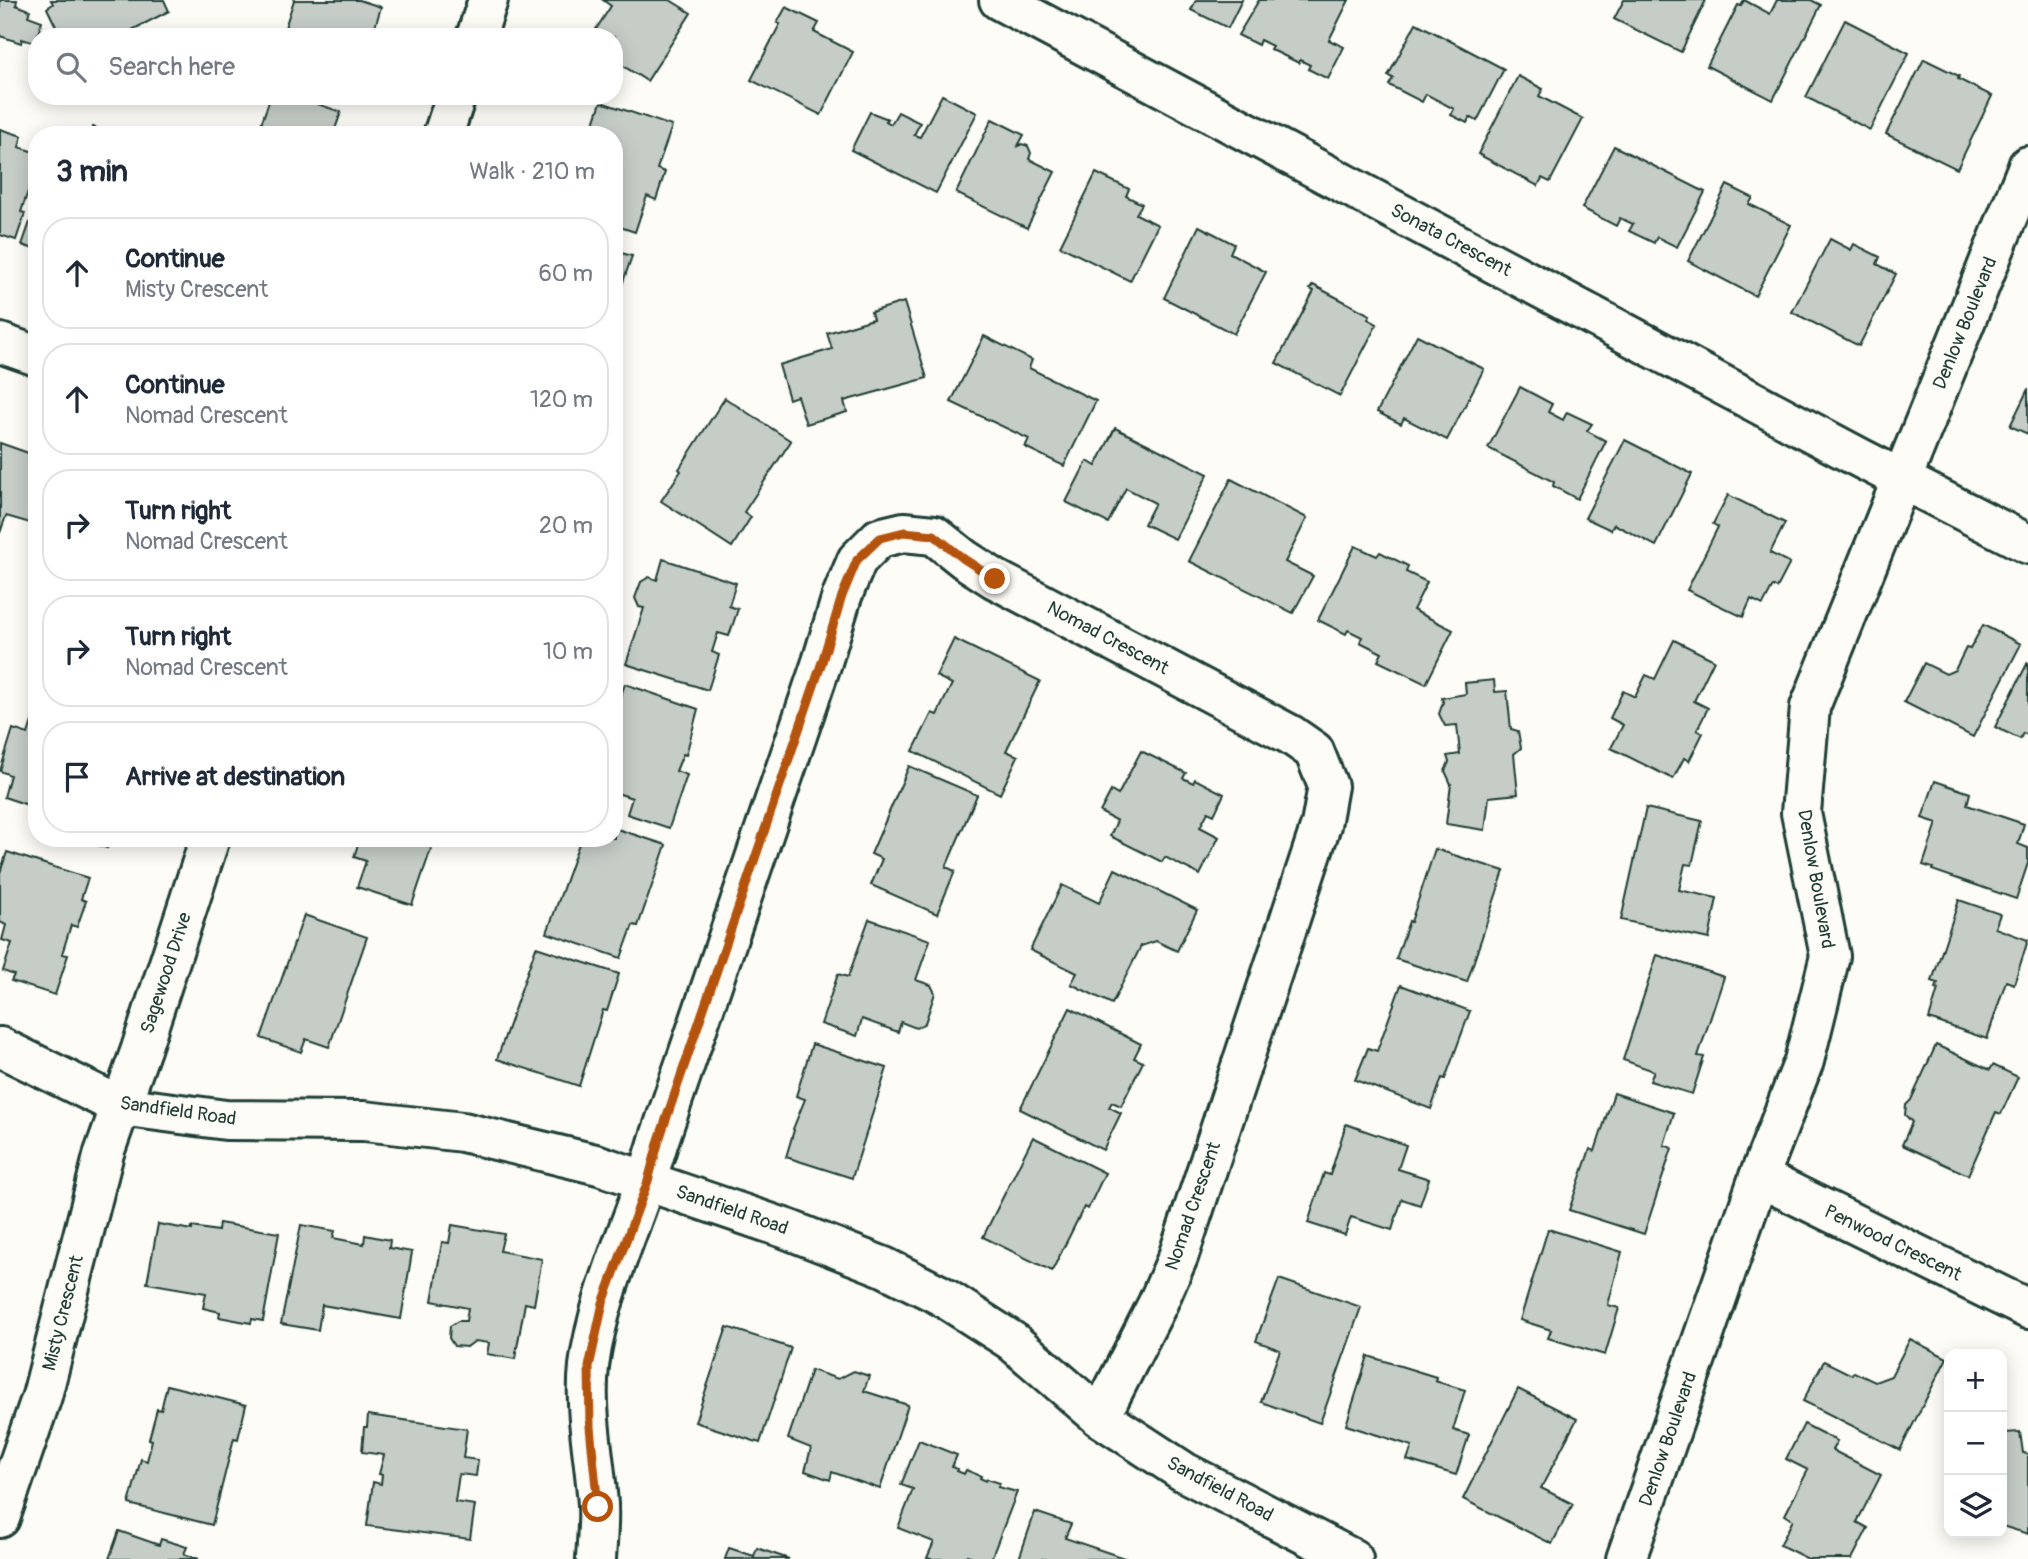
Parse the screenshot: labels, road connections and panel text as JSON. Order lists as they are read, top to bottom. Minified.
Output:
{"streets":{"street":["Sonata Crescent","Denlow Boulevard","Nomad Crescent","Sagewood Drive","Sandfield Road","Penwood Crescent","Misty Crescent"]},"crossings":[["Sonata Crescent","Denlow Boulevard"],["Denlow Boulevard","Penwood Crescent"],["Nomad Crescent","Sandfield Road"],["Sagewood Drive","Sandfield Road"],["Sagewood Drive","Misty Crescent"],["Sandfield Road","Misty Crescent"]],"page":{"search":"Search here","heading":["3 min","Walk · 210 m"],"list":[["Continue","Misty Crescent","60 m"],["Continue","Nomad Crescent","120 m"],["Turn right","Nomad Crescent","20 m"],["Turn right","Nomad Crescent","10 m"],"Arrive at destination"],"map_buttons":["+","−"]}}
